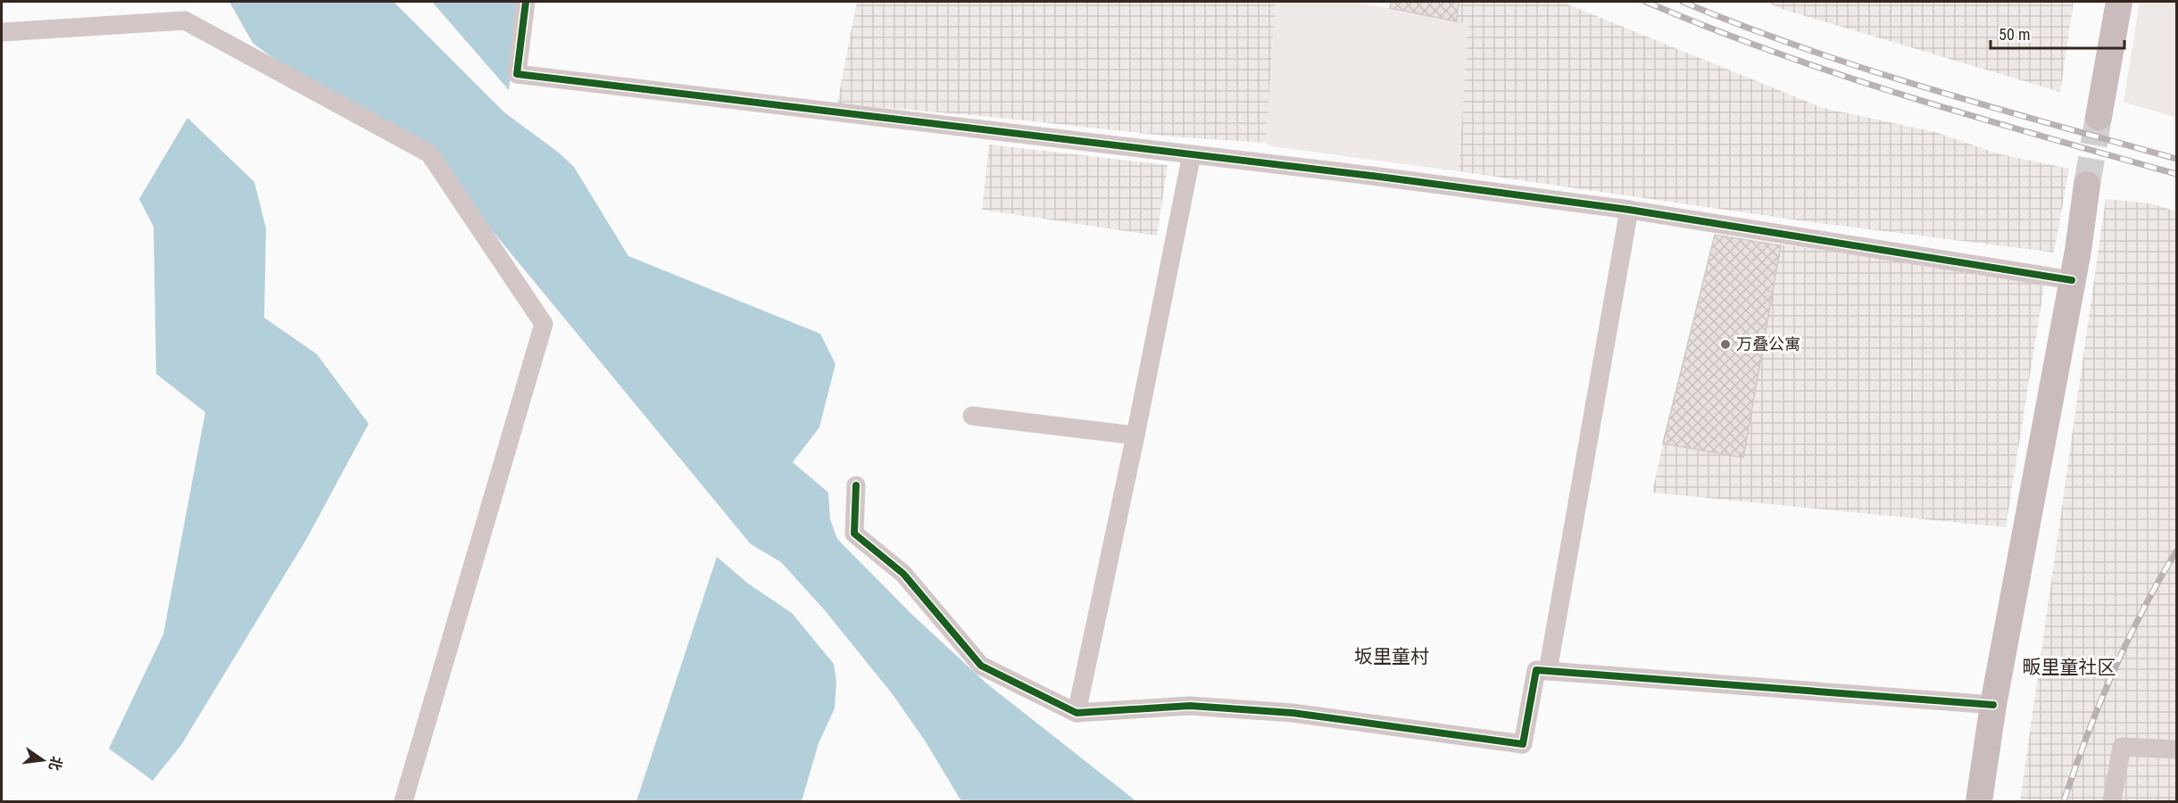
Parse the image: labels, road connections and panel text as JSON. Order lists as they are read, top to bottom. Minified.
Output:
{"districts":["坂里童村","畈里童社区"],"places":["万叠公寓"],"scale_bar":"50 m","north":"right"}
